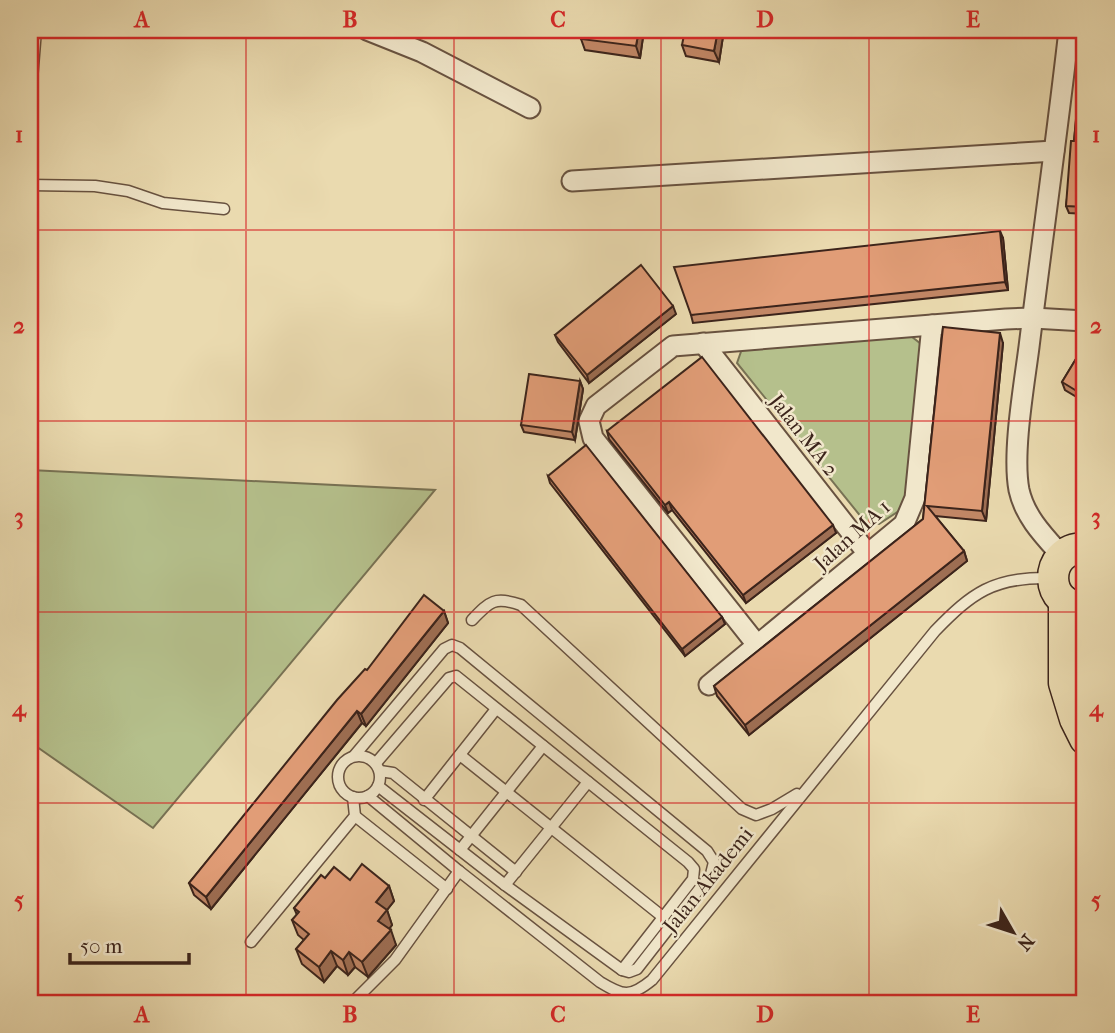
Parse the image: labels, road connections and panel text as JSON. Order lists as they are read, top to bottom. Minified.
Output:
{"streets":{"street":["Jalan MA 2","Jalan MA 1"],"lane":["Jalan Akademi"]},"crossings":[["Jalan MA 2","Jalan MA 1"]],"scale_bar":"50 m","north":"bottom right","grid":{"columns":["A","B","C","D","E"],"rows":["1","2","3","4","5"]}}
